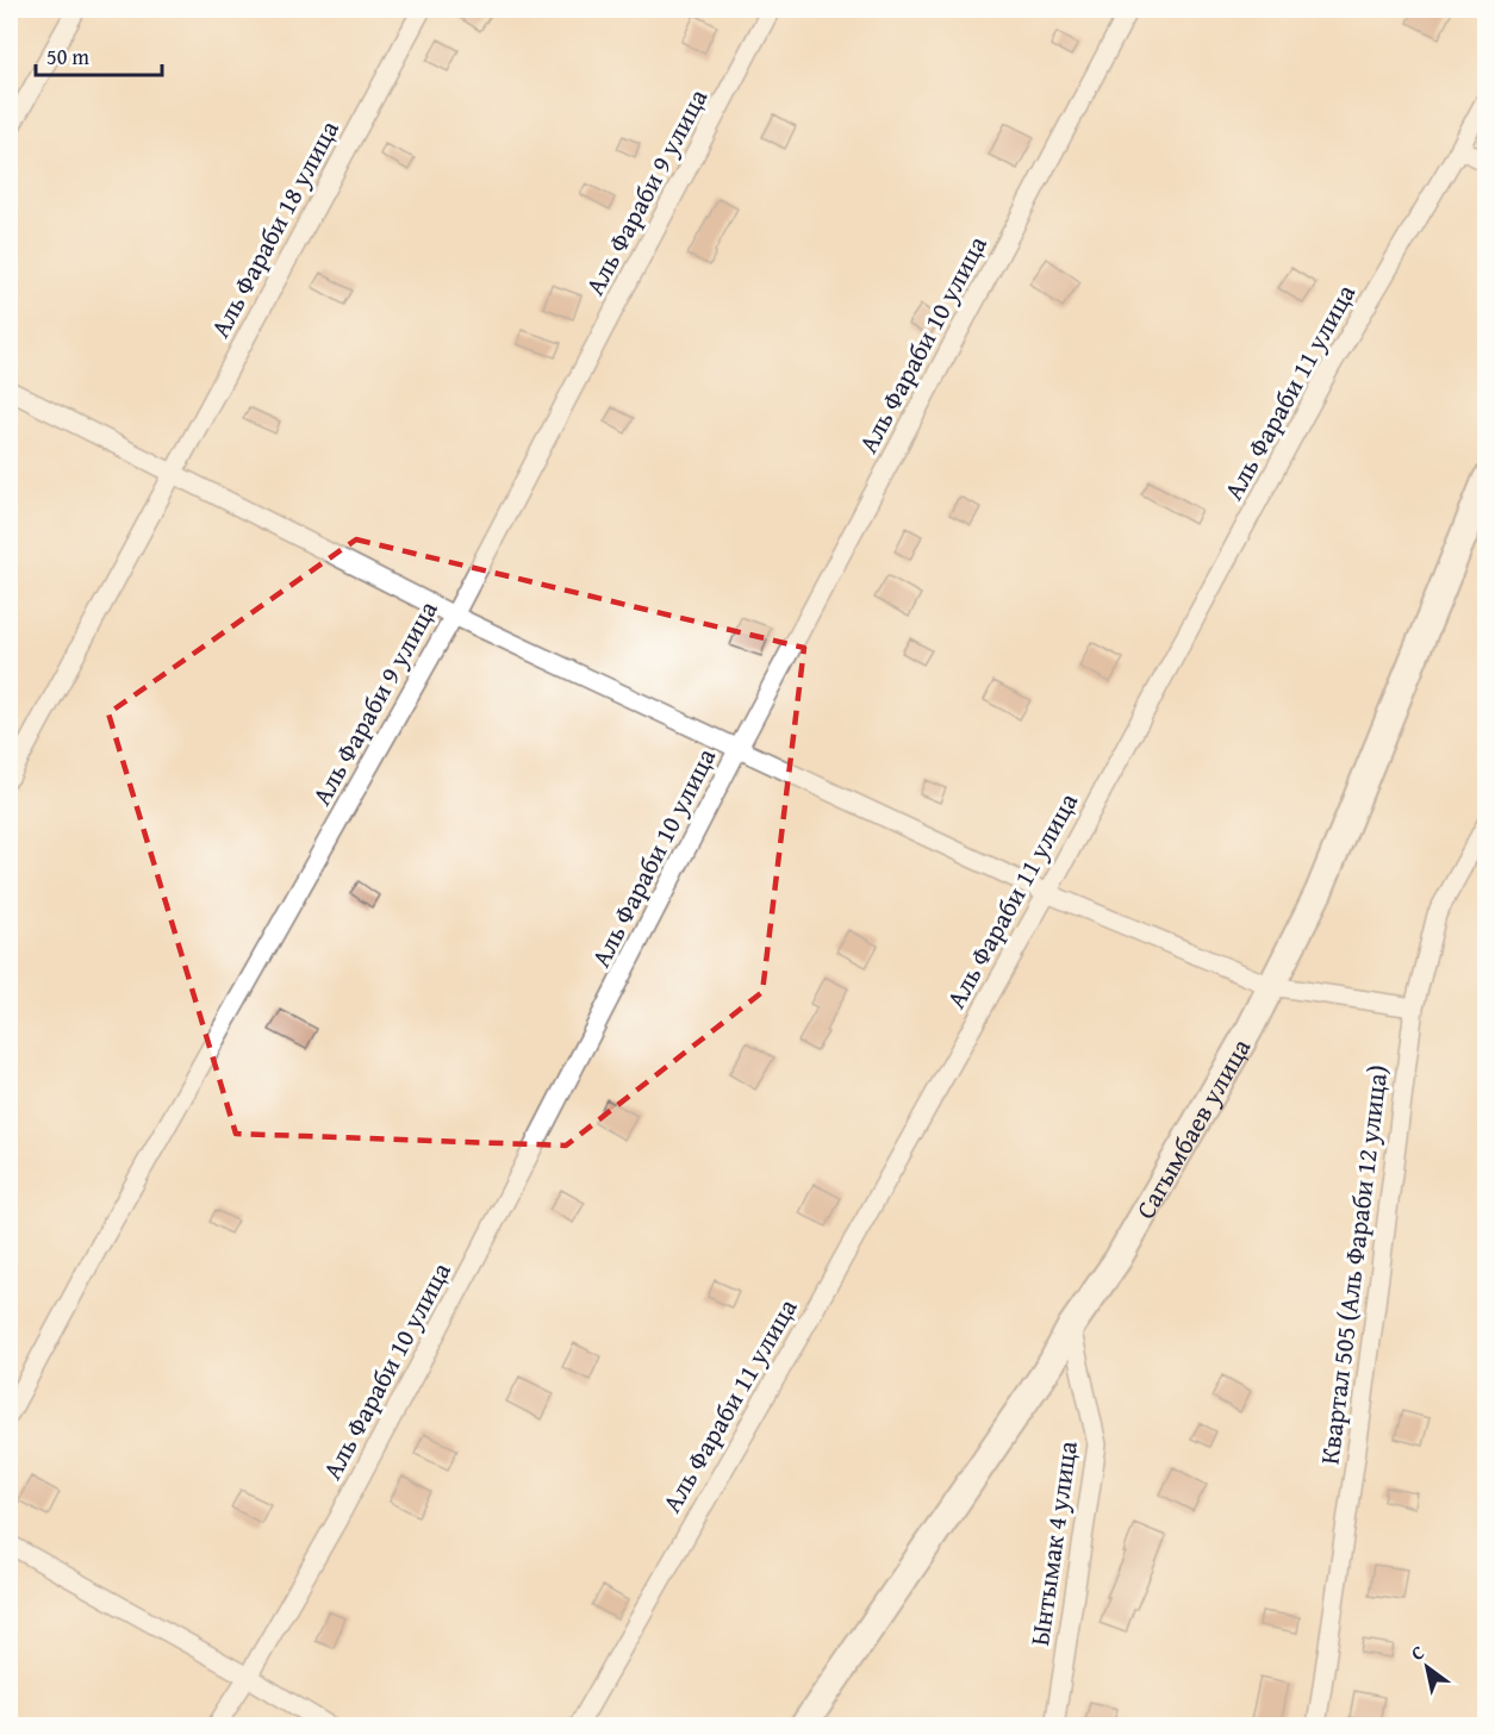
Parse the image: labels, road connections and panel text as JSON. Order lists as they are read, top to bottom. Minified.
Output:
{"streets":{"street":["Аль Фараби 9 улица","Аль Фараби 18 улица","Аль Фараби 10 улица","Аль Фараби 11 улица","Сагымбаев улица","Квартал 505 (Аль Фараби 12 улица)","Ынтымак 4 улица"]},"crossings":[["Сагымбаев улица","Ынтымак 4 улица"]],"scale_bar":"50 m","north":"top left"}
